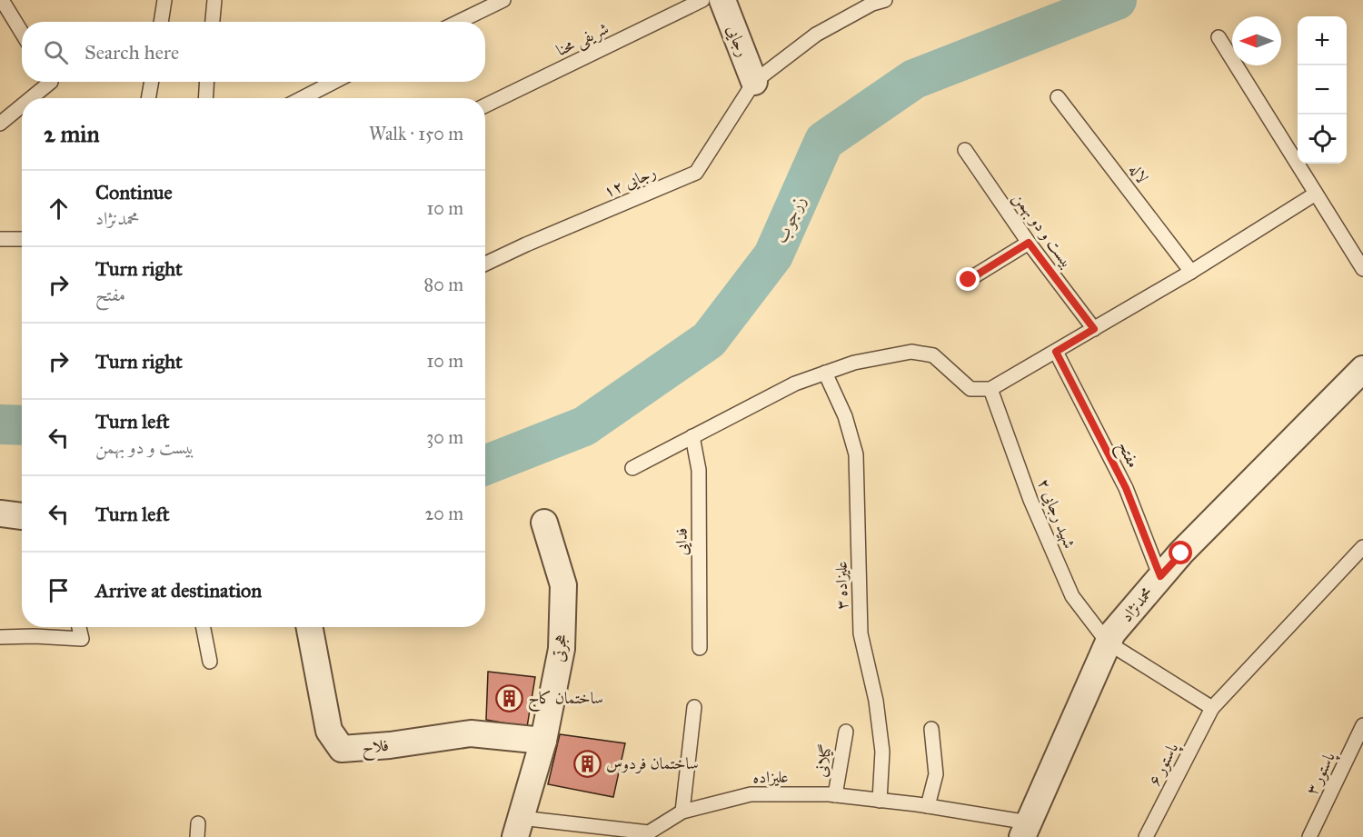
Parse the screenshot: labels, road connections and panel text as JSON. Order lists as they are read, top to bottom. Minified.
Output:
{"streets":{"street":["رجایی","محمدنژاد","هجرتی","فلاح"],"lane":["شریفی محنا","لاله","رجایی ۱۲","بیست و دو بهمن","مفتح","شهید رجایی ۲","فدایی","علیزاده ۳","گیلانی","پاستور ۶","پاستور ۳","علیزاده"]},"crossings":[["رجایی","رجایی ۱۲"],["مفتح","محمدنژاد"],["شهید رجایی ۲","محمدنژاد"],["علیزاده ۳","علیزاده"],["محمدنژاد","علیزاده"],["هجرتی","فلاح"],["هجرتی","علیزاده"],["گیلانی","علیزاده"]],"water":["زرجوب"],"places":{"building":["ساختمان کاج","ساختمان فردوس"]},"north":"left","page":{"map_buttons":["+","−"],"search":"Search here","heading":["2 min","Walk · 150 m"],"list":[["Continue","محمدنژاد","10 m"],["Turn right","مفتح","80 m"],["Turn right","10 m"],["Turn left","بیست و دو بهمن","30 m"],["Turn left","20 m"],"Arrive at destination"]}}
